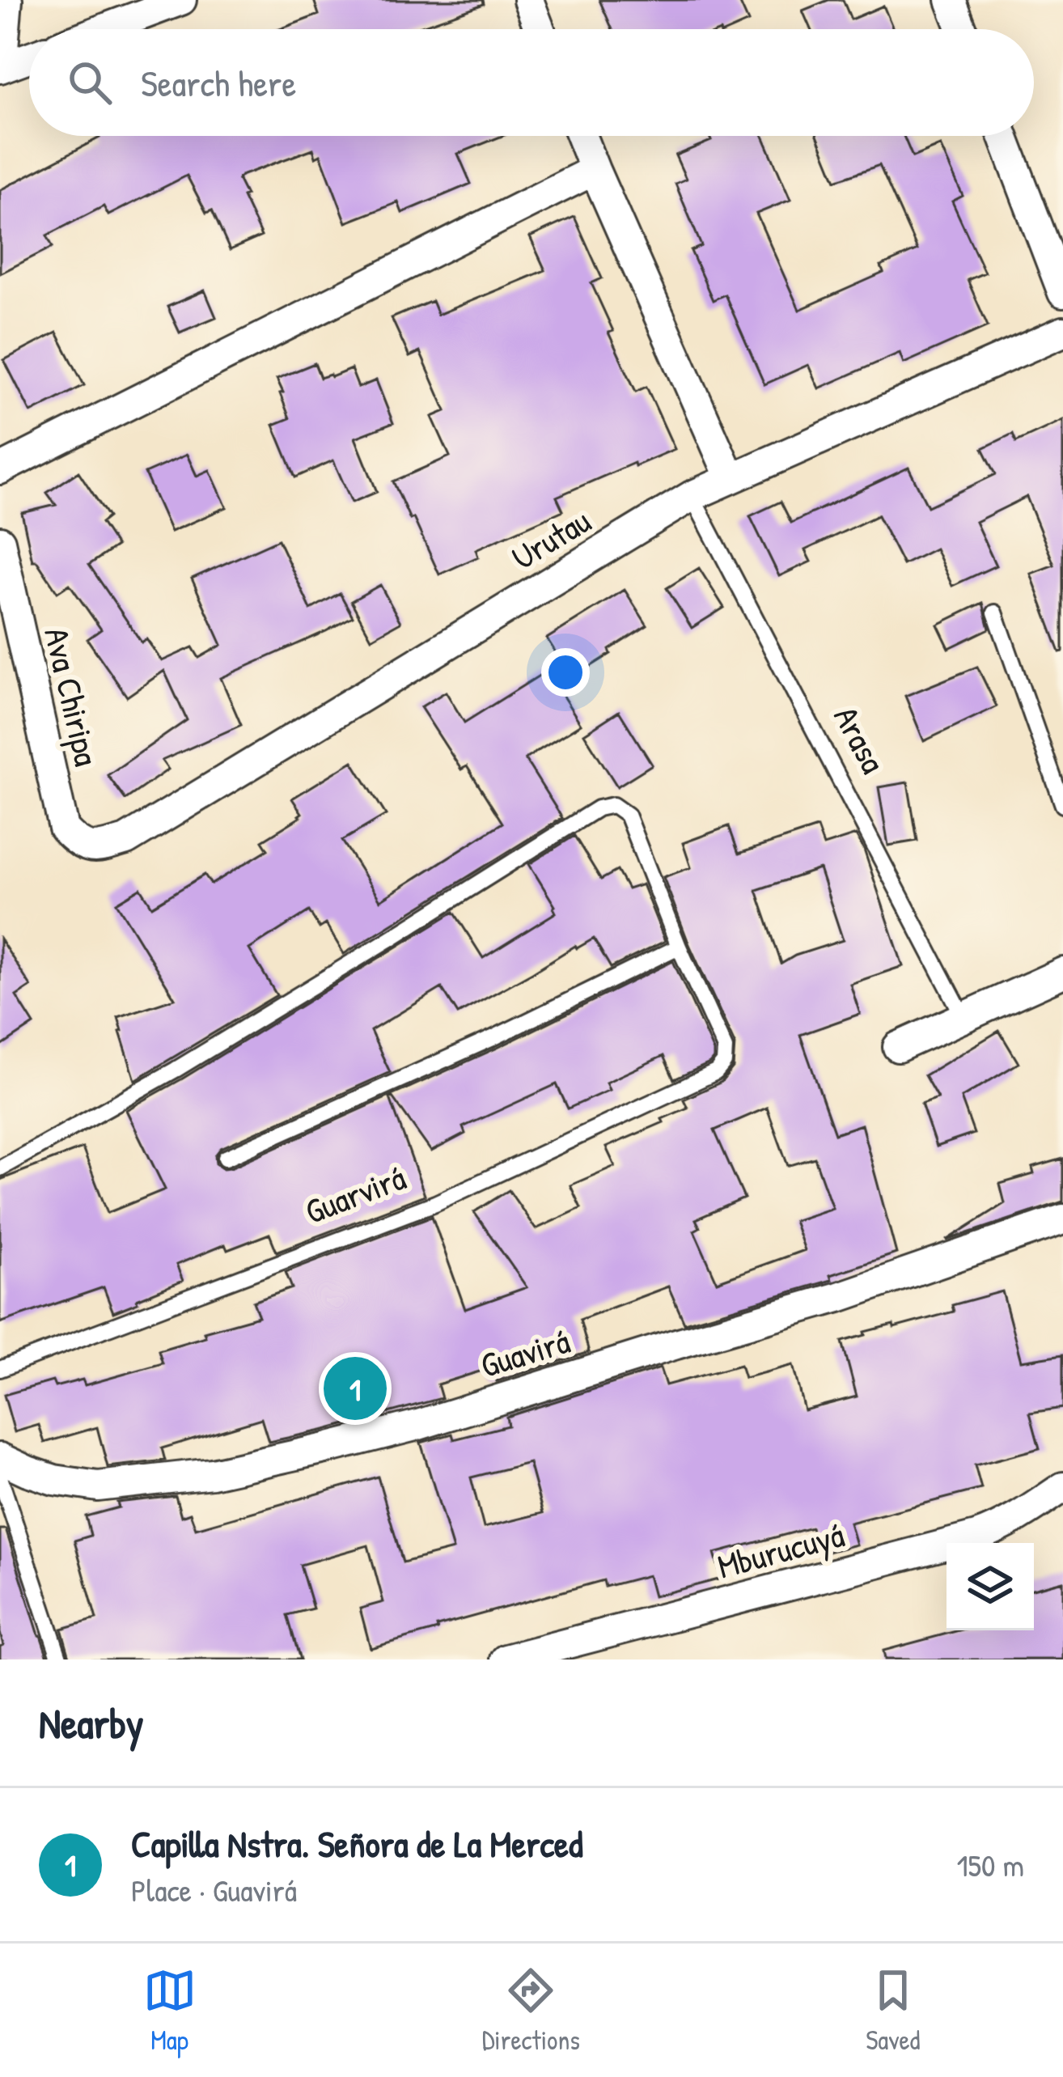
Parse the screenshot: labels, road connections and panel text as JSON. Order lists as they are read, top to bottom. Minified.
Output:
{"streets":{"street":["Urutau","Ava Chiripa","Guavirá","Mburucuyá"],"lane":["Arasa","Guarvirá"]},"crossings":[["Urutau","Ava Chiripa"],["Urutau","Arasa"]],"page":{"search":"Search here","pins":"1","heading":"Nearby","list":[{"mark":"1","name":"Capilla Nstra. Señora de La Merced","note":"Place · Guavirá","value":"150 m"}],"nav":["Map","Directions","Saved"]}}
